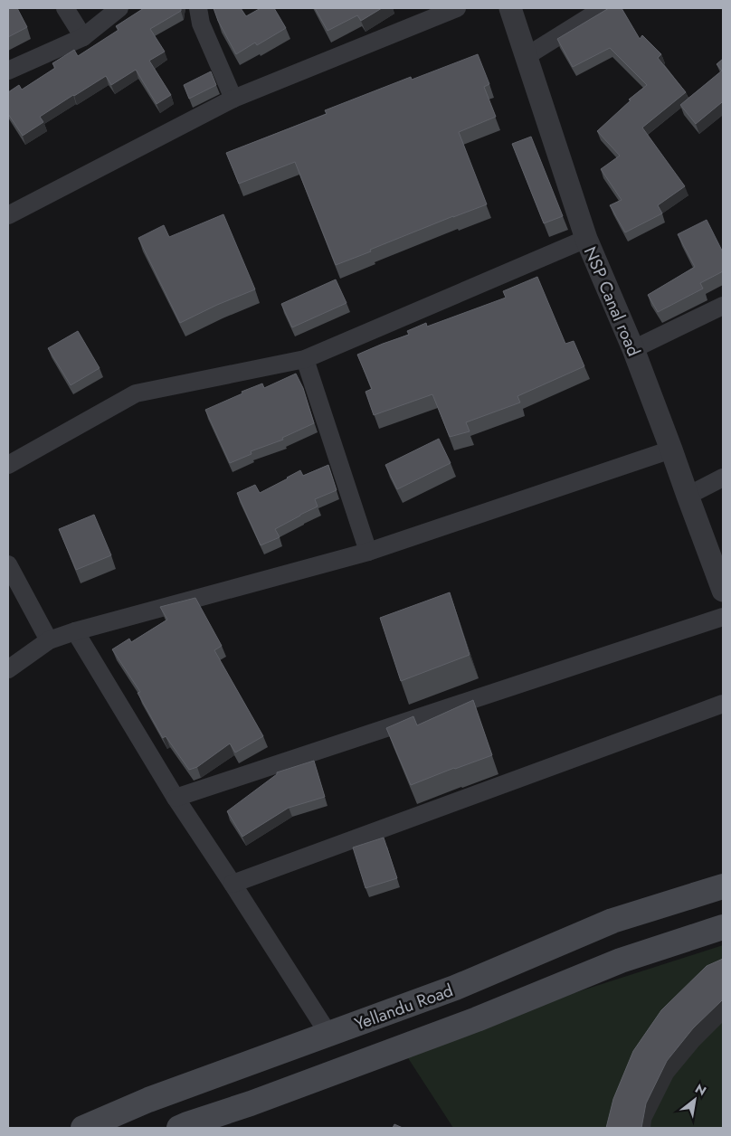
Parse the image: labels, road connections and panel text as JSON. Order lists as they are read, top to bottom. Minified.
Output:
{"streets":{"main road":["Yellandu Road"],"street":["NSP Canal road"]},"north":"top right"}
